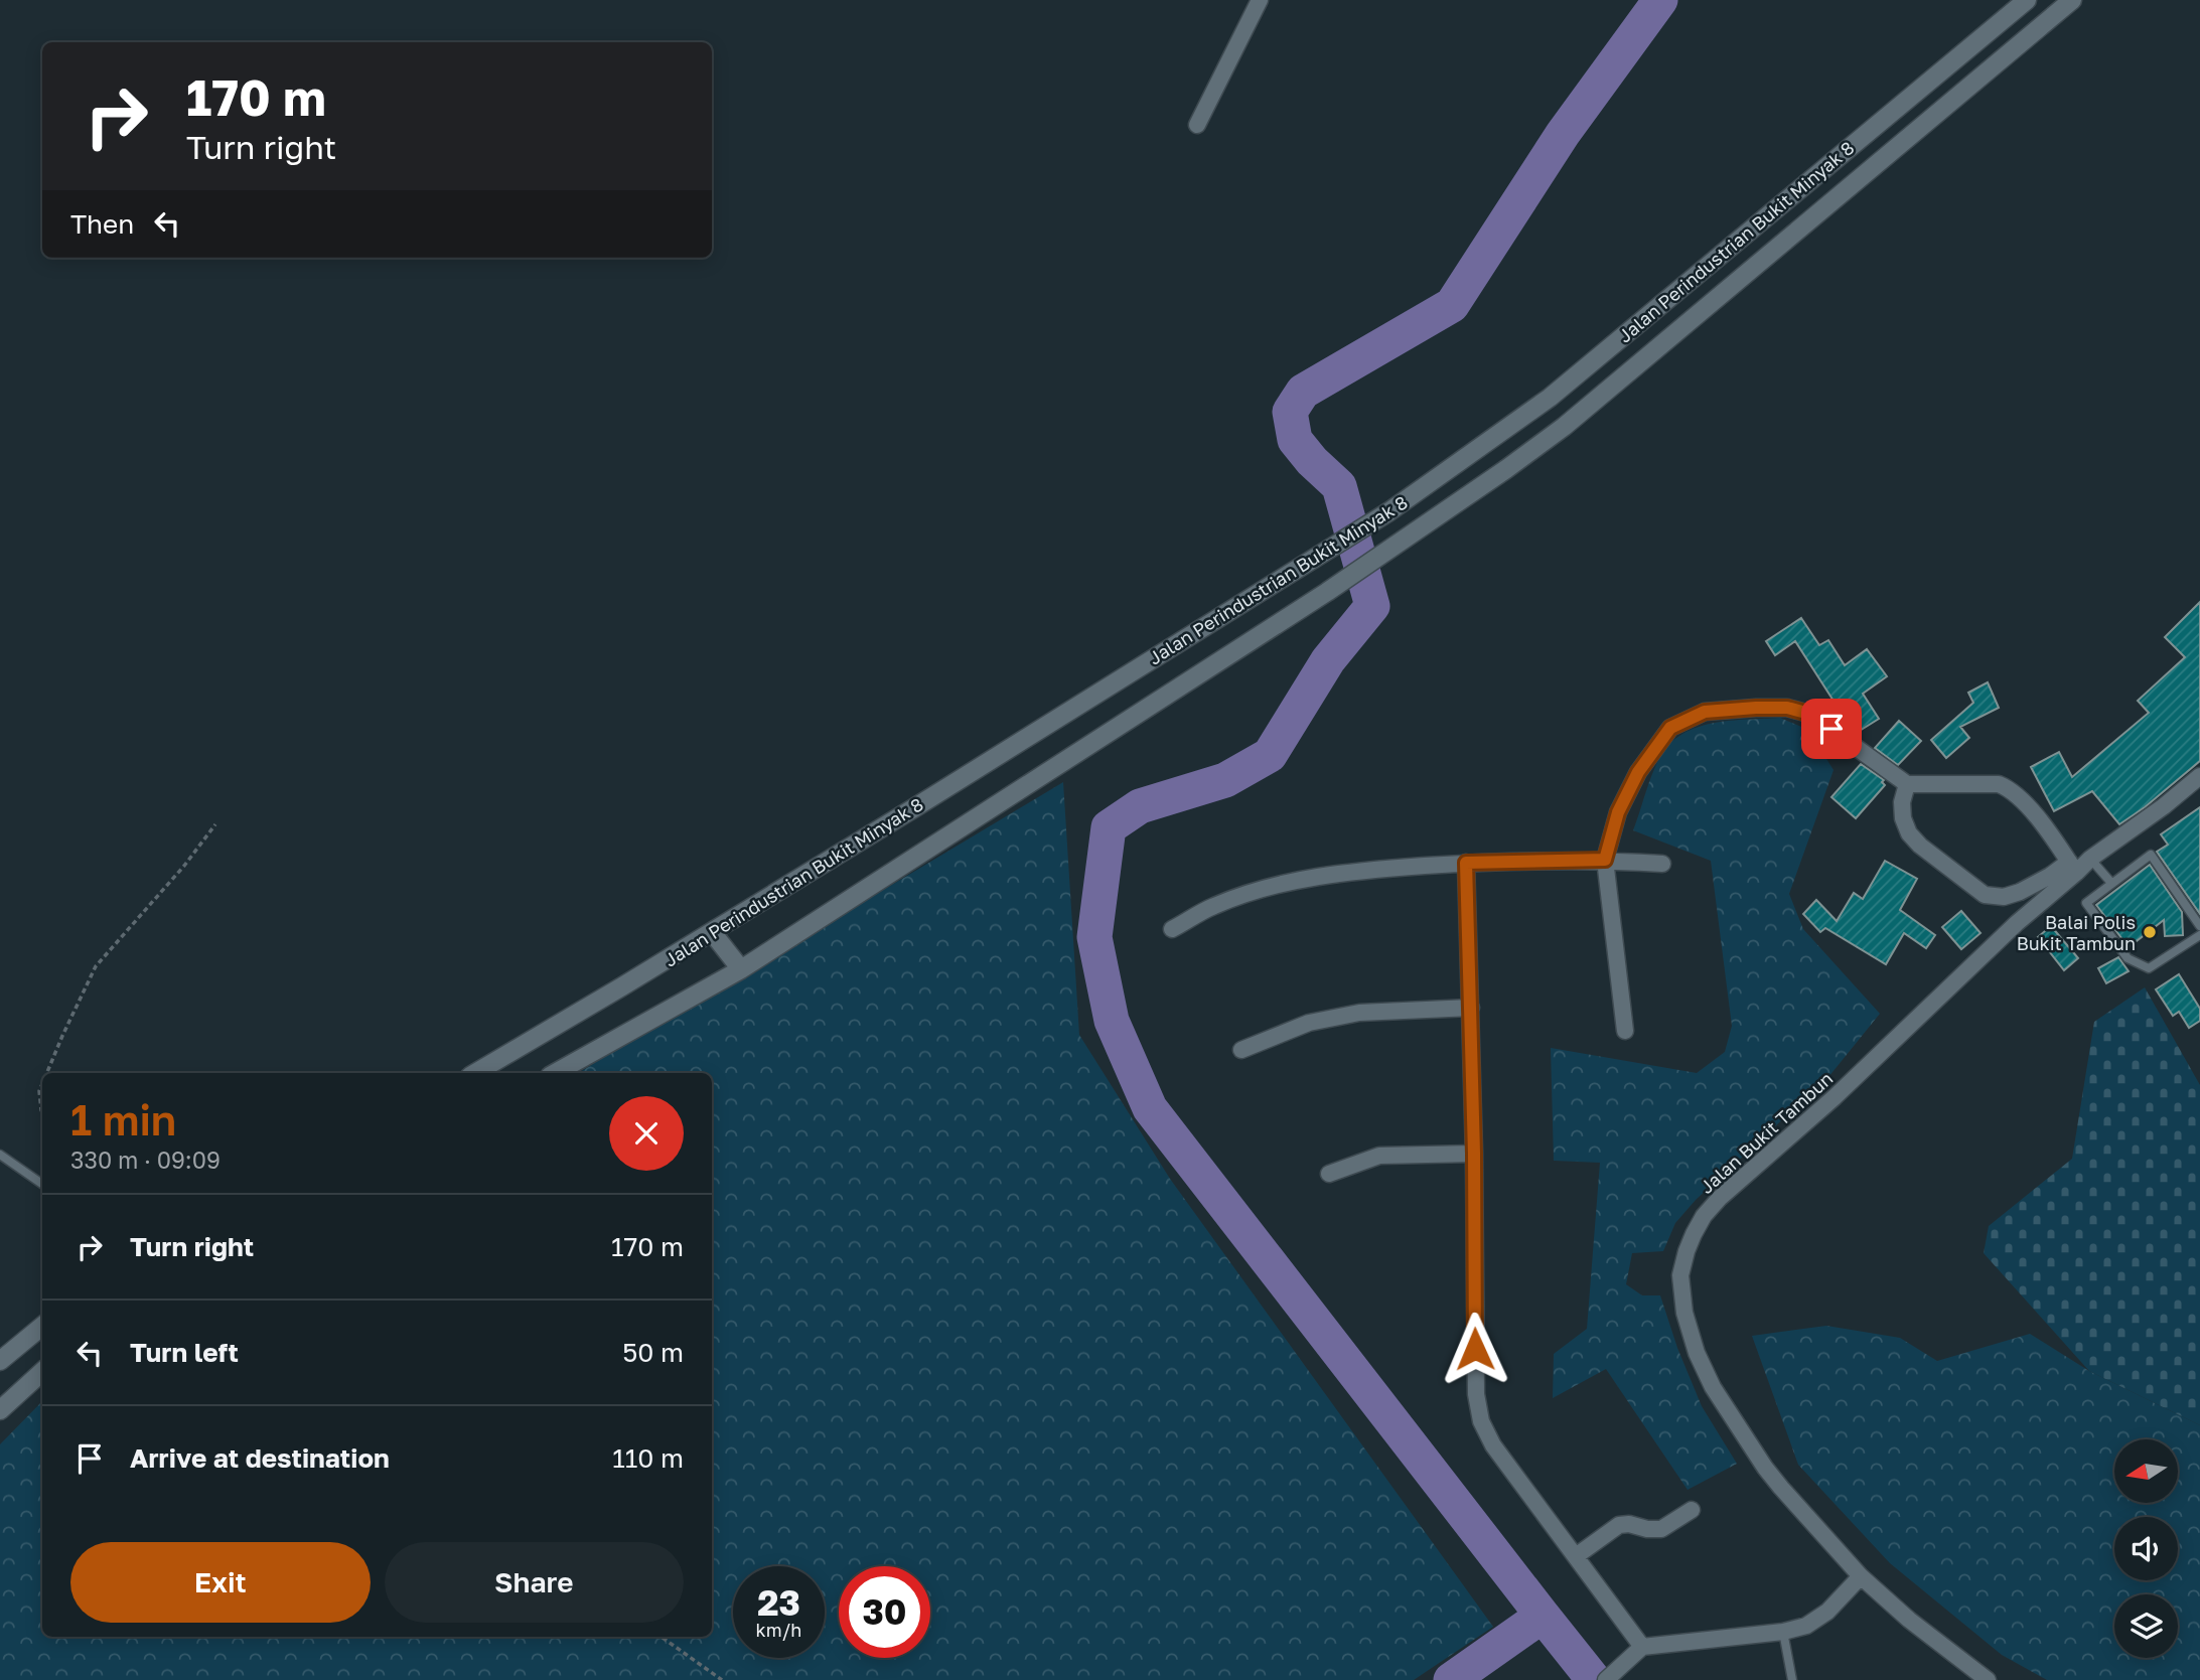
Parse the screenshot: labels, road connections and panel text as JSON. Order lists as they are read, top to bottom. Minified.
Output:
{"streets":{"street":["Jalan Perindustrian Bukit Minyak 8","Jalan Bukit Tambun"]},"places":["Balai Polis Bukit Tambun"],"north":"left","page":{"turn":["170 m","Turn right"],"then":"Then","heading":["1 min","330 m · 09:09"],"list":[{"name":"Turn right","value":"170 m"},{"name":"Turn left","value":"50 m"},{"name":"Arrive at destination","value":"110 m"}],"buttons":["Exit","Share"],"speed":"23 km/h","limit":"30"}}
